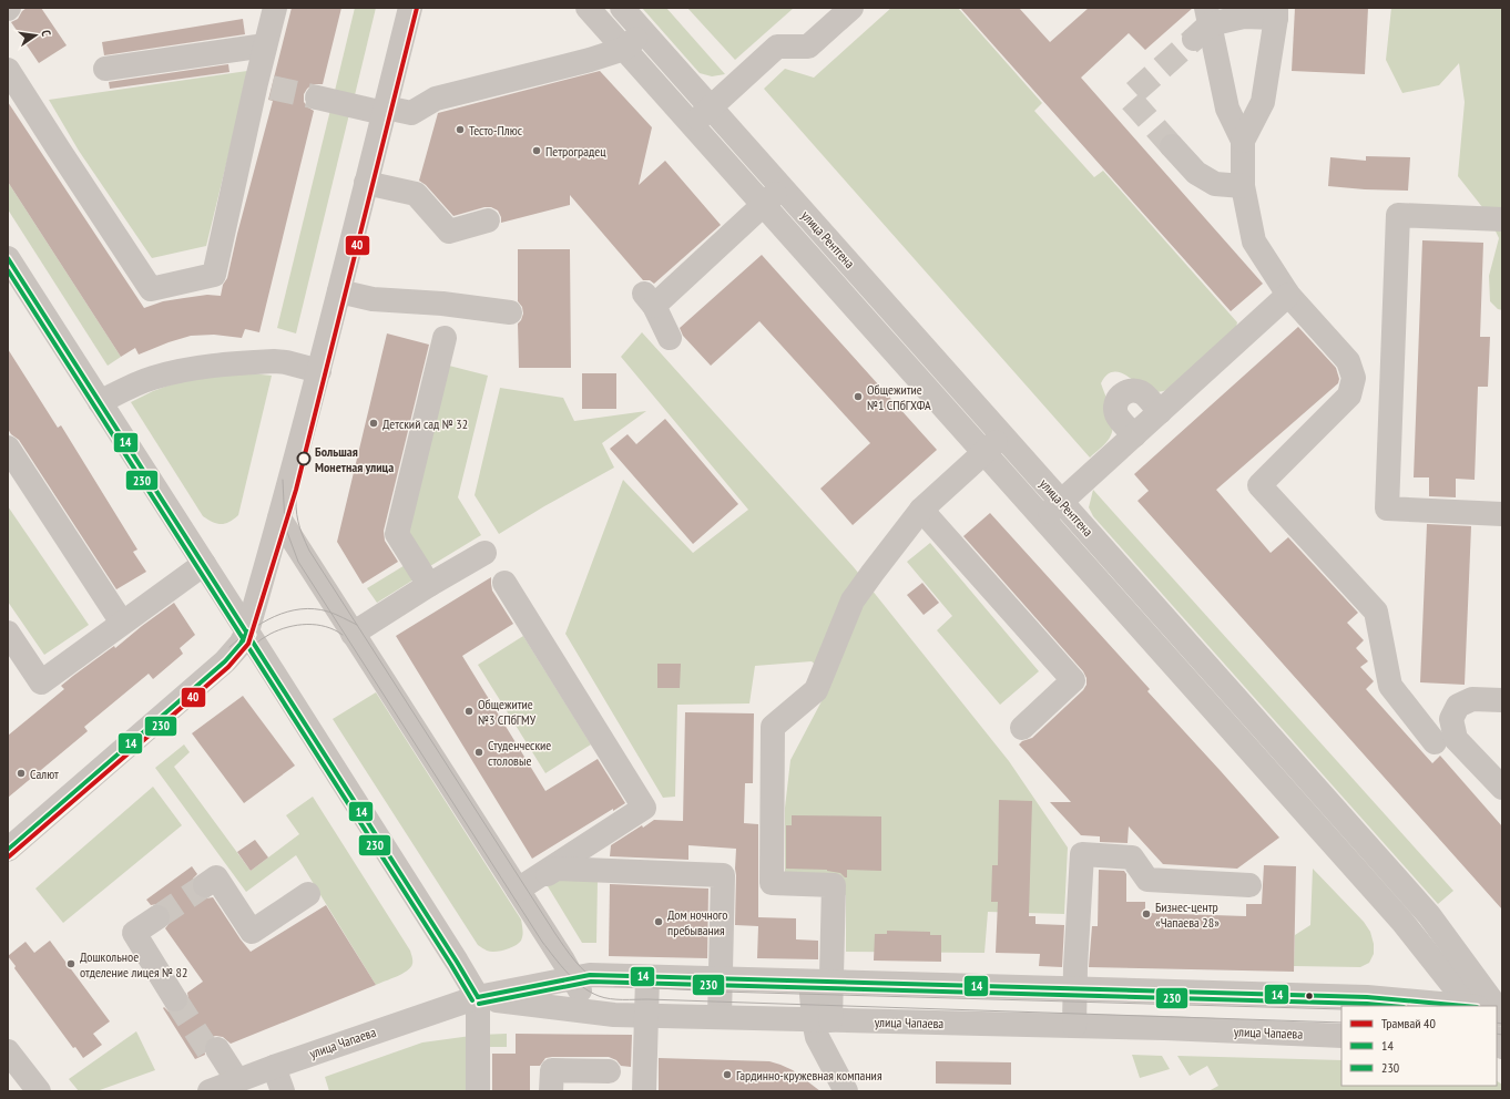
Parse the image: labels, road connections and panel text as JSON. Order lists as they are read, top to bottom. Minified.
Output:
{"streets":{"street":["улица Рентгена","улица Чапаева"]},"crossings":[["улица Рентгена","улица Чапаева"]],"places":["Тесто-Плюс","Петроградец","Общежитие №1 СПбГХФА","Детский сад № 32","Большая Монетная улица","Общежитие №3 СПбГМУ","Студенческие столовые","Салют","Бизнес-центр «Чапаева 28»","Дом ночного пребывания","Дошкольное отделение лицея № 82","Гардинно-кружевная компания"],"lines":["tram line 40","transit line 14","transit line 230"],"legend":["Трамвай 40","14","230"],"north":"right"}
